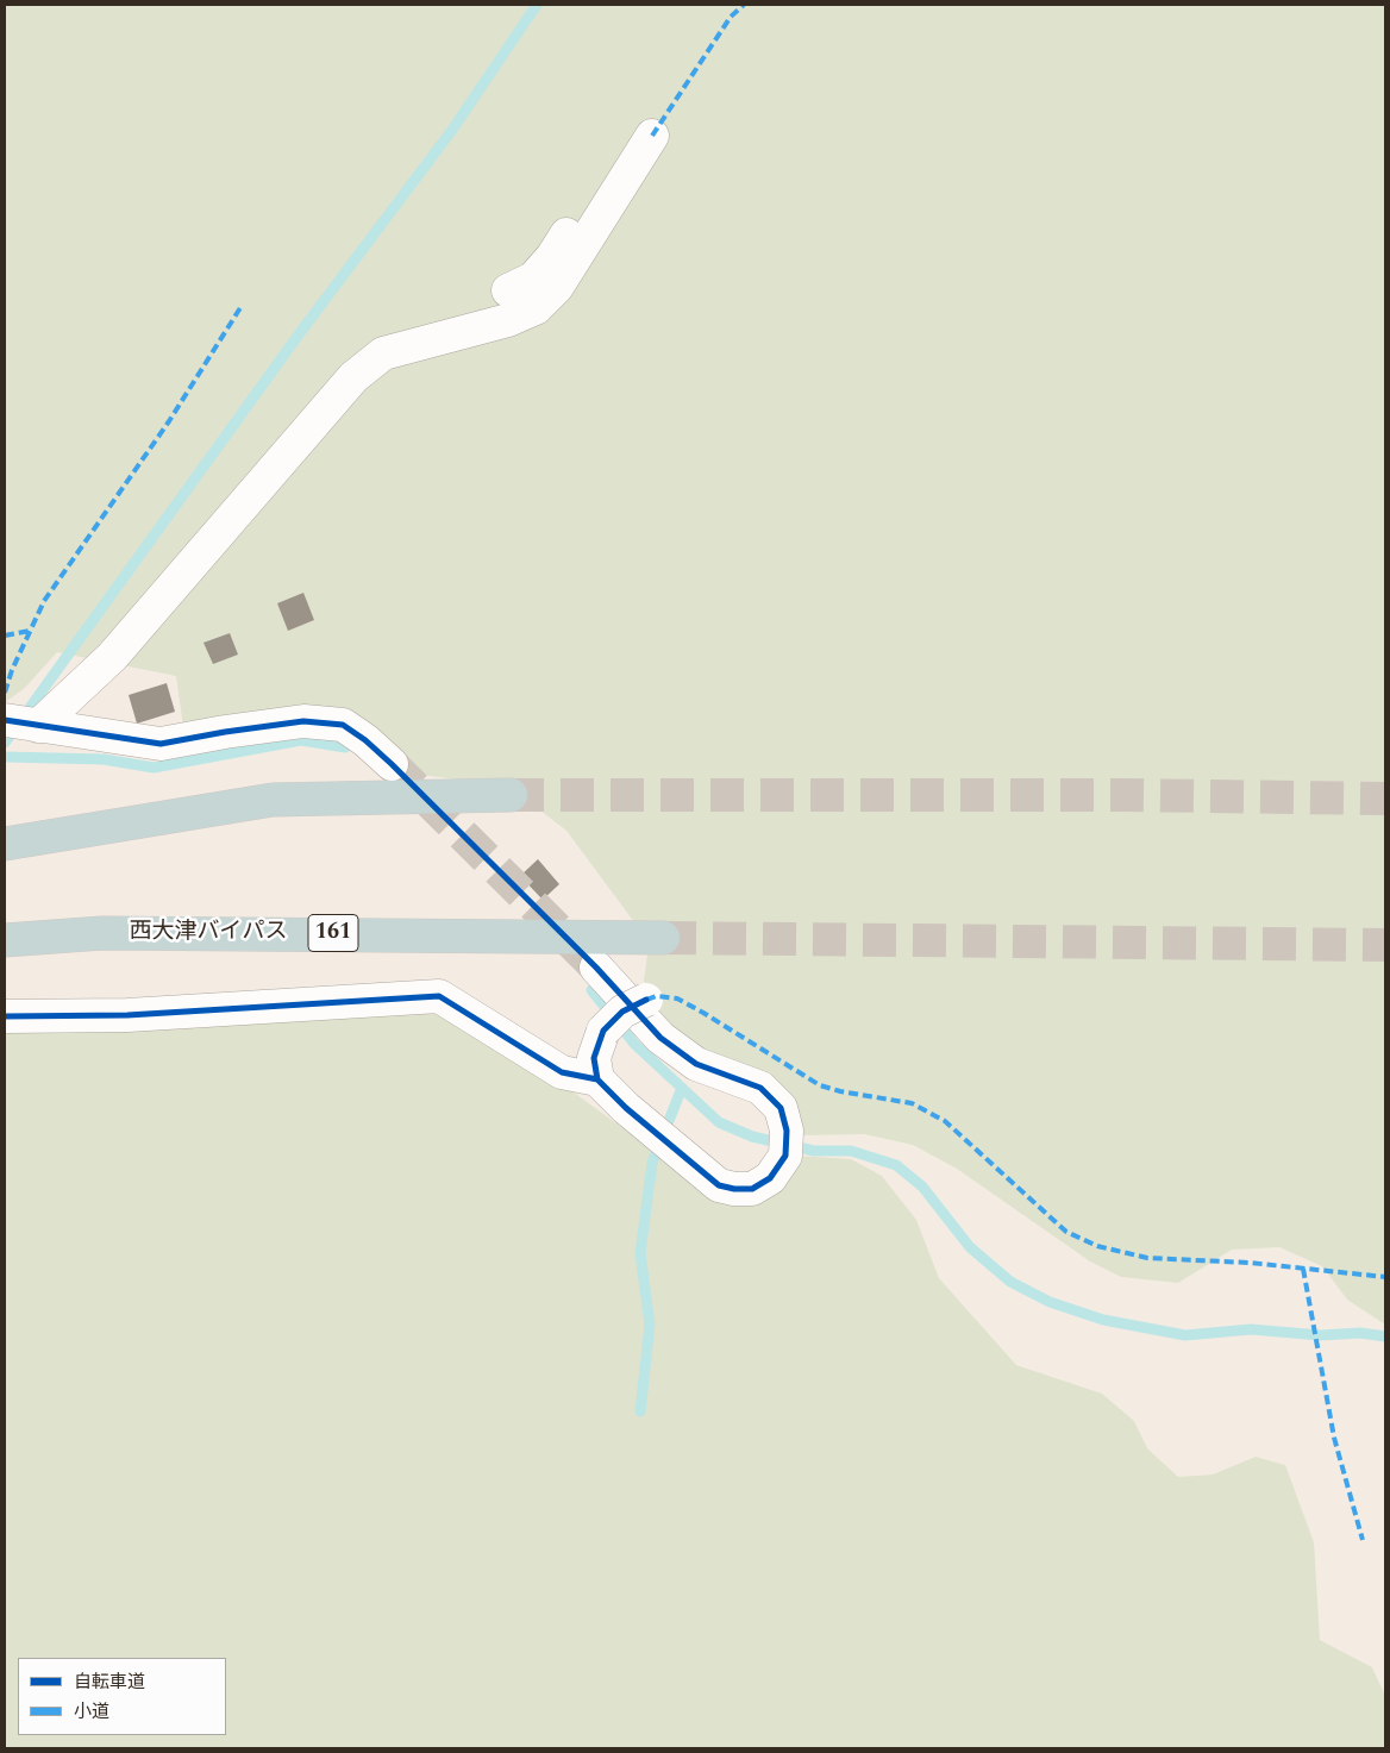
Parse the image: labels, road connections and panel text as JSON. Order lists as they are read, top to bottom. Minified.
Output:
{"streets":{"highway":["西大津バイパス","161"]},"legend":["自転車道","小道"]}
